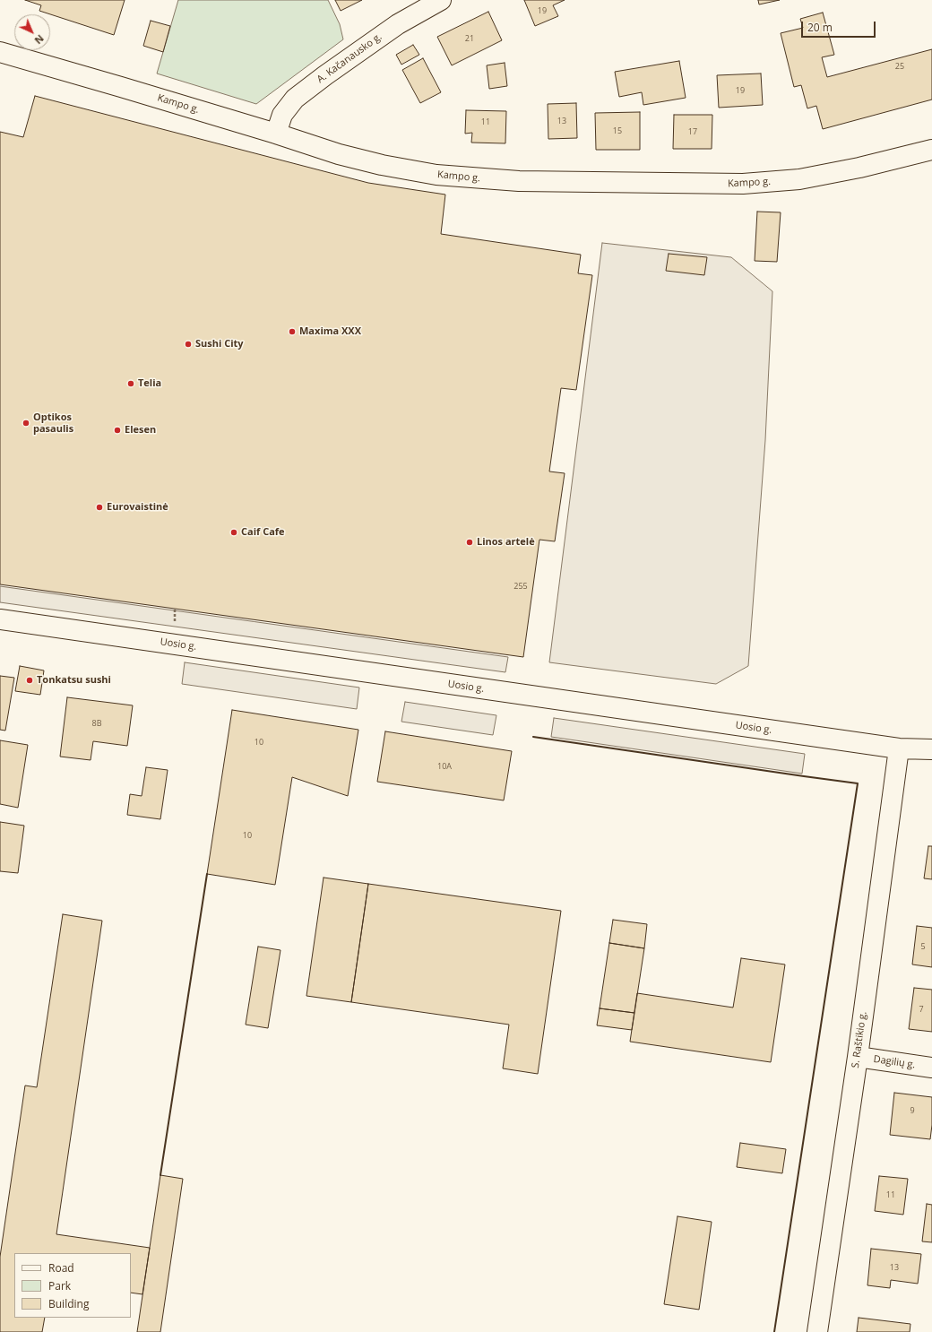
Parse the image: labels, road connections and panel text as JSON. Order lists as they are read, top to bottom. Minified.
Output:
{"streets":{"street":["A. Kačanausko g.","Kampo g.","Uosio g.","S. Raštikio g.","Dagilių g."]},"crossings":[["A. Kačanausko g.","Kampo g."],["Uosio g.","S. Raštikio g."],["S. Raštikio g.","Dagilių g."]],"places":["Maxima XXX","Sushi City","Telia","Optikos pasaulis","Elesen","Eurovaistinė","Caif Cafe","Linos artelė","Tonkatsu sushi"],"house_numbers":["19","21","25","19","13","11","15","17","255","8B","10","10A","10","5","7","9","11","13"],"legend":["Road","Park","Building"],"scale_bar":"20 m","north":"bottom right"}
